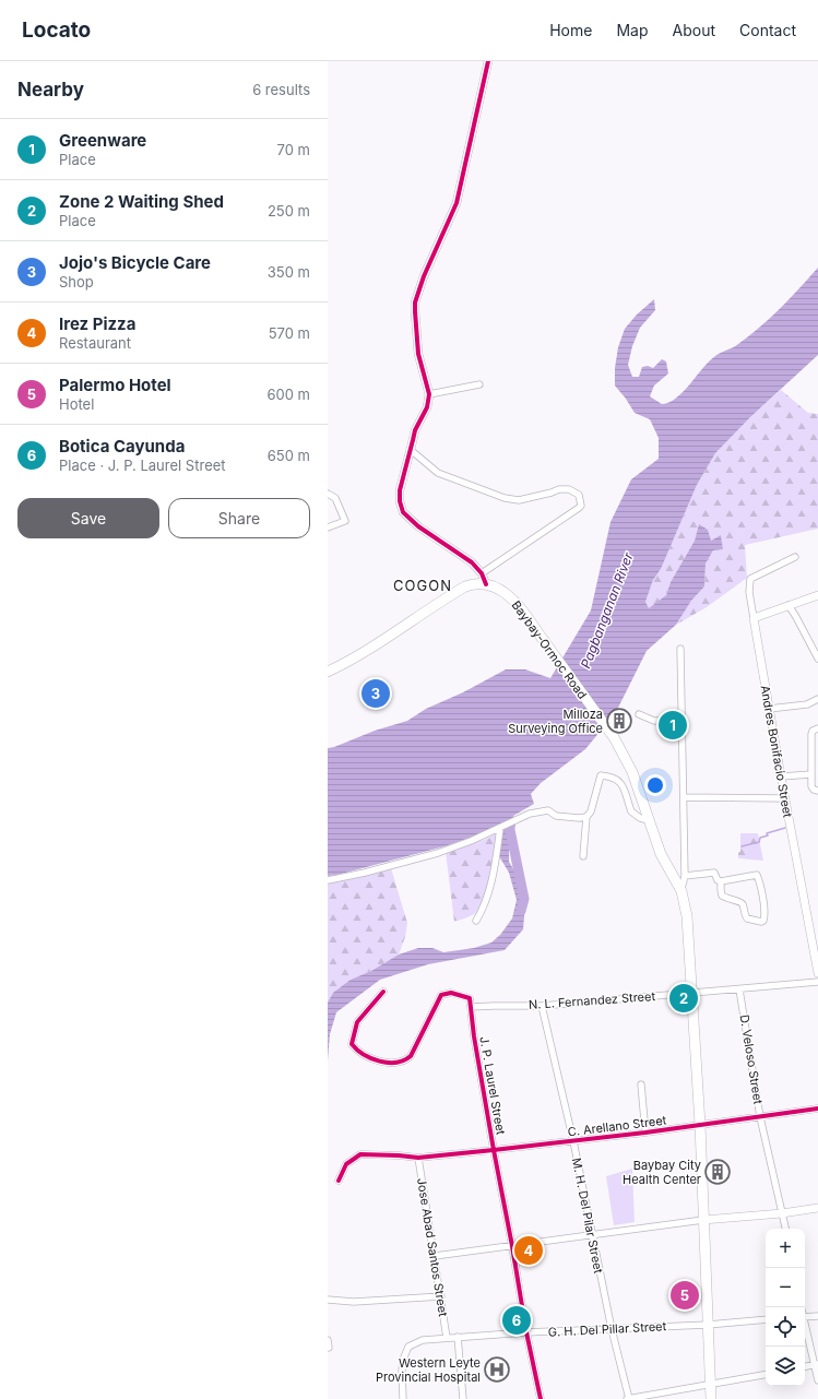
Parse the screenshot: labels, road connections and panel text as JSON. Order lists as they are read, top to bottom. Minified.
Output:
{"streets":{"main road":["Baybay-Ormoc Road"],"street":["Andres Bonifacio Street","N. L. Fernandez Street","D. Veloso Street","J. P. Laurel Street","C. Arellano Street","M. H. Del Pilar Street","Jose Abad Santos Street","G. H. Del Pillar Street"]},"crossings":[["Baybay-Ormoc Road","N. L. Fernandez Street"],["Baybay-Ormoc Road","C. Arellano Street"],["Baybay-Ormoc Road","G. H. Del Pillar Street"],["N. L. Fernandez Street","D. Veloso Street"],["N. L. Fernandez Street","J. P. Laurel Street"],["N. L. Fernandez Street","M. H. Del Pilar Street"],["D. Veloso Street","C. Arellano Street"],["J. P. Laurel Street","C. Arellano Street"],["J. P. Laurel Street","G. H. Del Pillar Street"],["C. Arellano Street","M. H. Del Pilar Street"],["C. Arellano Street","Jose Abad Santos Street"],["M. H. Del Pilar Street","G. H. Del Pillar Street"],["Jose Abad Santos Street","G. H. Del Pillar Street"]],"districts":["COGON"],"water":["Pagbanganan River"],"places":{"building":["Milloza Surveying Office","Baybay City Health Center"],"hospital":["Western Leyte Provincial Hospital"]},"page":{"header":"Locato","nav":["Home","Map","About","Contact"],"heading":["Nearby","6 results"],"list":[{"mark":"1","name":"Greenware","note":"Place","value":"70 m"},{"mark":"2","name":"Zone 2 Waiting Shed","note":"Place","value":"250 m"},{"mark":"3","name":"Jojo's Bicycle Care","note":"Shop","value":"350 m"},{"mark":"4","name":"Irez Pizza","note":"Restaurant","value":"570 m"},{"mark":"5","name":"Palermo Hotel","note":"Hotel","value":"600 m"},{"mark":"6","name":"Botica Cayunda","note":"Place · J. P. Laurel Street","value":"650 m"}],"buttons":["Save","Share"],"pins":["3","1","2","4","5","6"],"map_buttons":["+","−"]}}
